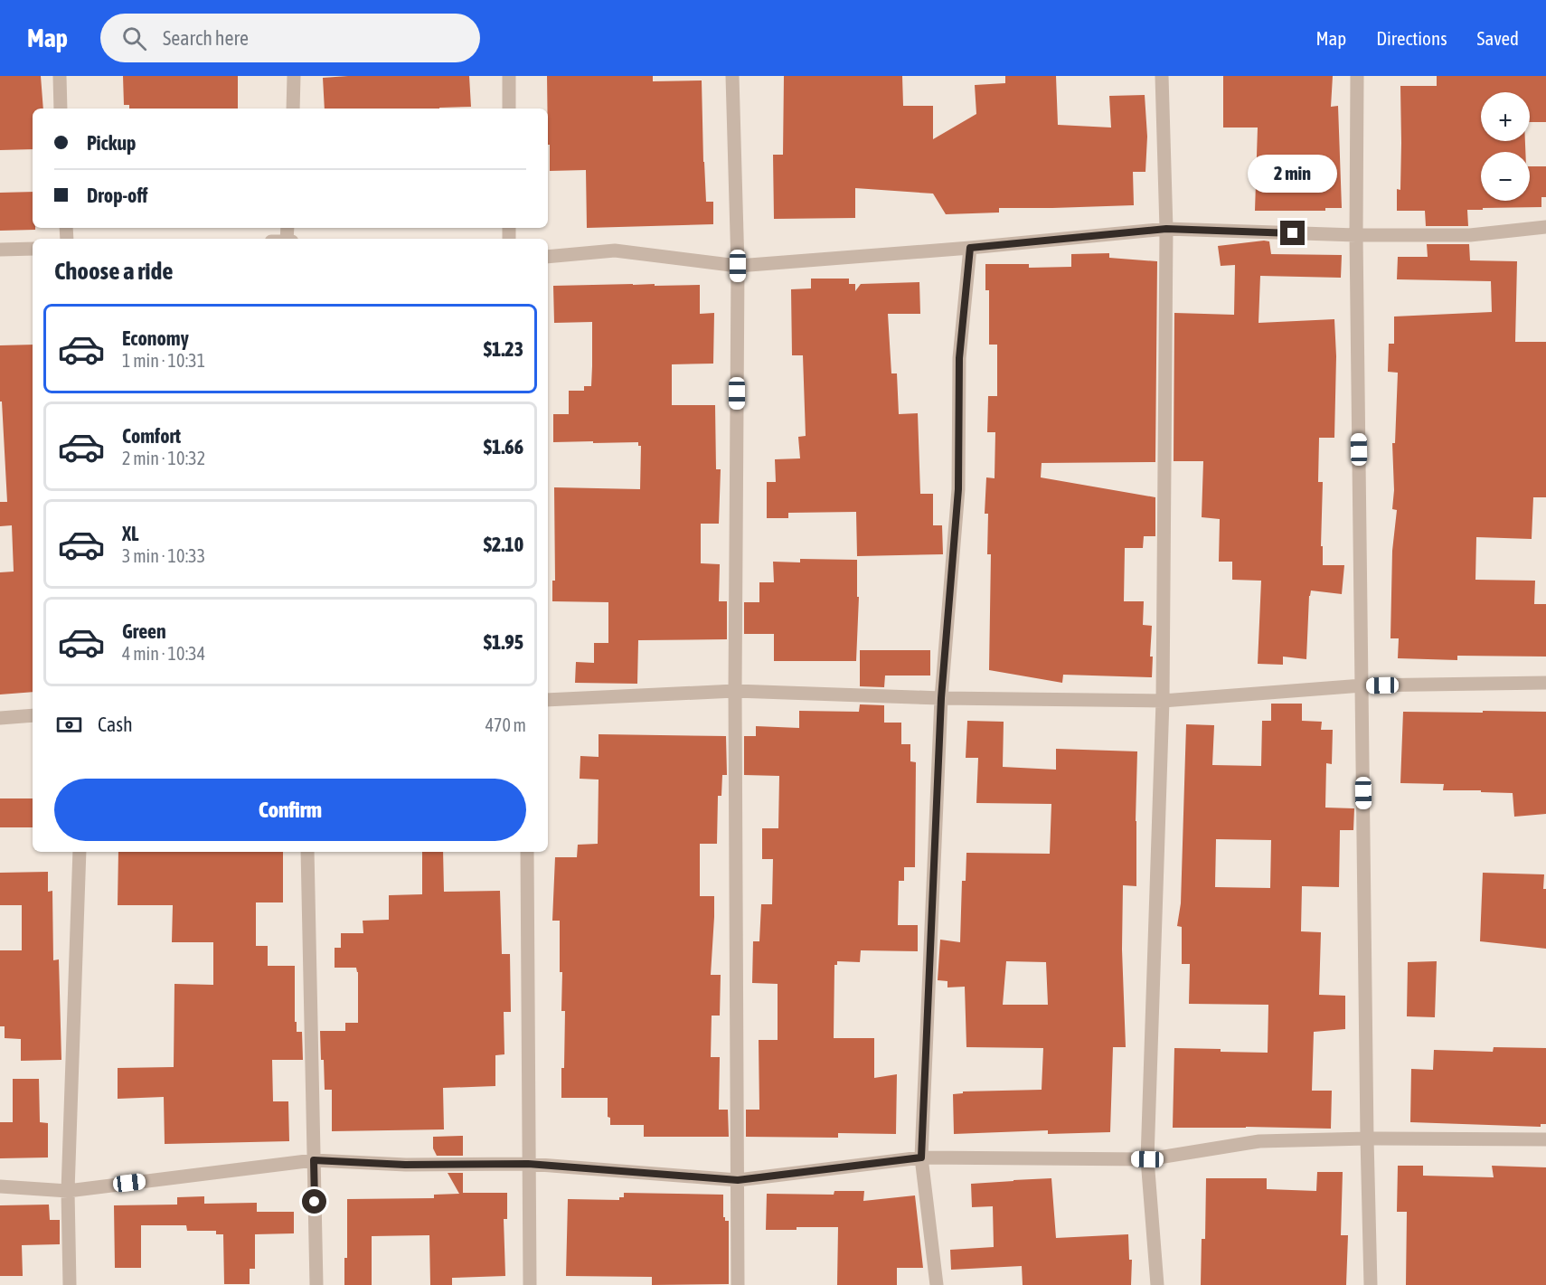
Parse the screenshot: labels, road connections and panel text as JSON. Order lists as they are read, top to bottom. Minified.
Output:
{"page":{"header":"Map","search":"Search here","nav":["Map","Directions","Saved"],"map_buttons":["+","−"],"banner":["Pickup","Drop-off"],"bubble":"2 min","heading":"Choose a ride","list":[{"name":"Economy","note":"1 min · 10:31","value":"$1.23"},{"name":"Comfort","note":"2 min · 10:32","value":"$1.66"},{"name":"XL","note":"3 min · 10:33","value":"$2.10"},{"name":"Green","note":"4 min · 10:34","value":"$1.95"}],"pay":["Cash","470 m"],"buttons":"Confirm"}}
